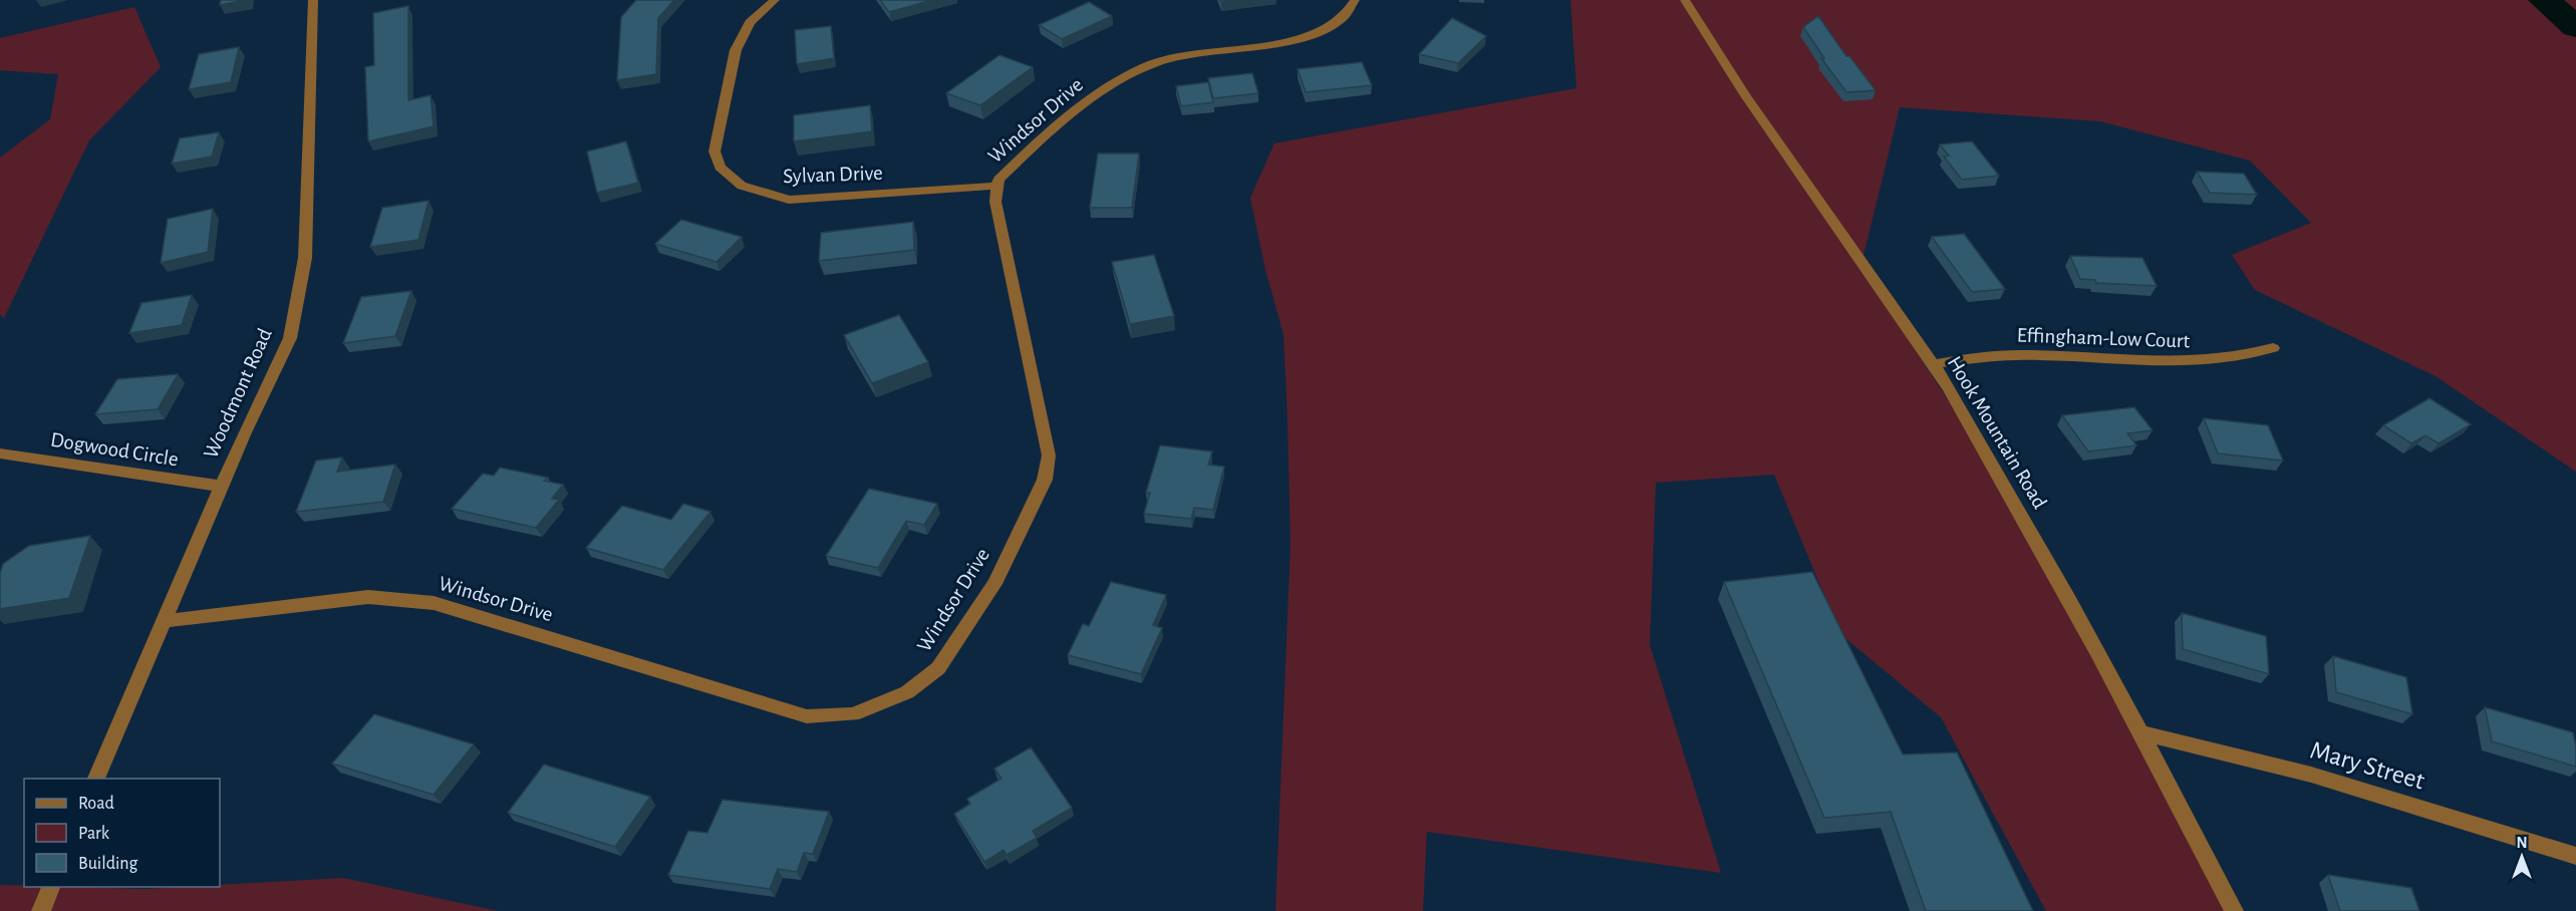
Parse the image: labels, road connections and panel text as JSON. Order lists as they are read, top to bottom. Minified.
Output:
{"streets":{"street":["Windsor Drive","Sylvan Drive","Effingham-Low Court","Woodmont Road","Hook Mountain Road","Dogwood Circle","Mary Street"]},"crossings":[["Windsor Drive","Sylvan Drive"],["Windsor Drive","Woodmont Road"],["Effingham-Low Court","Hook Mountain Road"],["Woodmont Road","Dogwood Circle"],["Hook Mountain Road","Mary Street"]],"legend":["Road","Park","Building"],"north":"top"}
